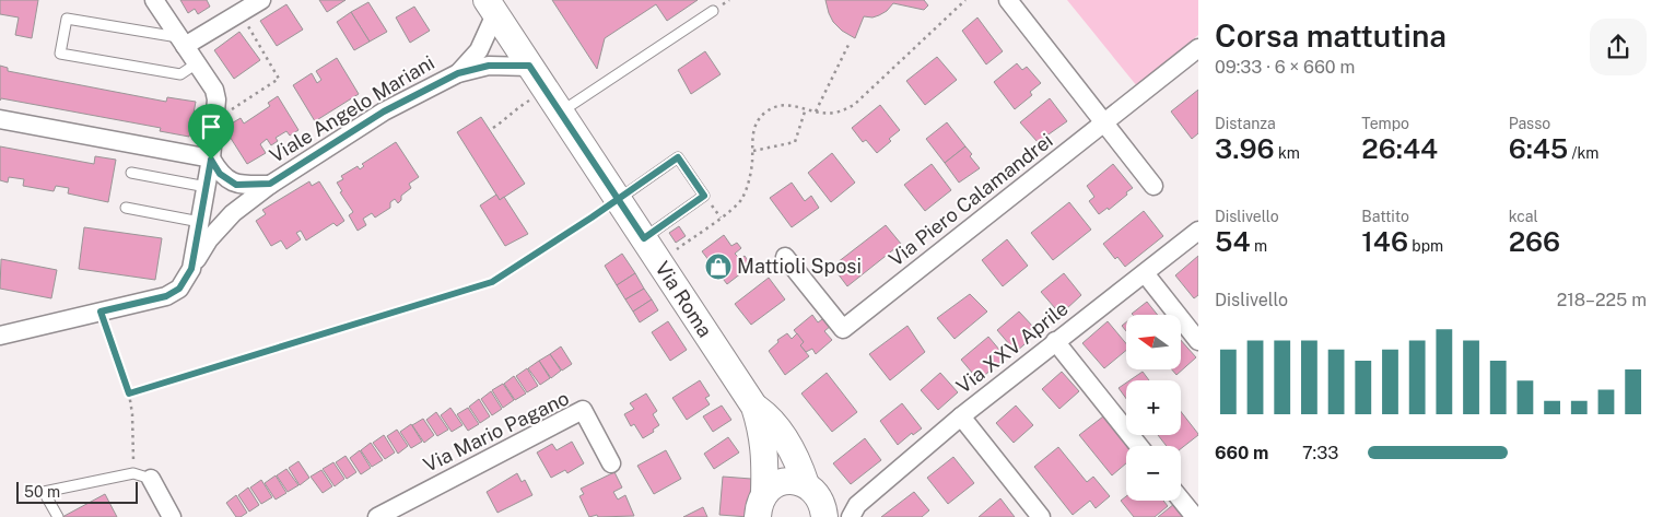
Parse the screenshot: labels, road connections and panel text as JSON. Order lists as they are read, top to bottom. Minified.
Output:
{"streets":{"main road":["Via Roma"],"street":["Viale Angelo Mariani","Via Piero Calamandrei","Via XXV Aprile","Via Mario Pagano"]},"crossings":[["Viale Angelo Mariani","Via Roma"],["Via Roma","Via XXV Aprile"]],"places":{"shop":["Mattioli Sposi"]},"scale_bar":"50 m","north":"left","page":{"heading":["Corsa mattutina","09:33 · 6 × 660 m"],"stats":[["Distanza","3.96 km"],["Tempo","26:44"],["Passo","6:45 /km"],["Dislivello","54 m"],["Battito","146 bpm"],["kcal","266"]],"chart":["Dislivello","218–225 m"],"map_buttons":["+","−"],"list":[{"name":"660 m","note":"7:33"}],"scale":"50 m"}}
